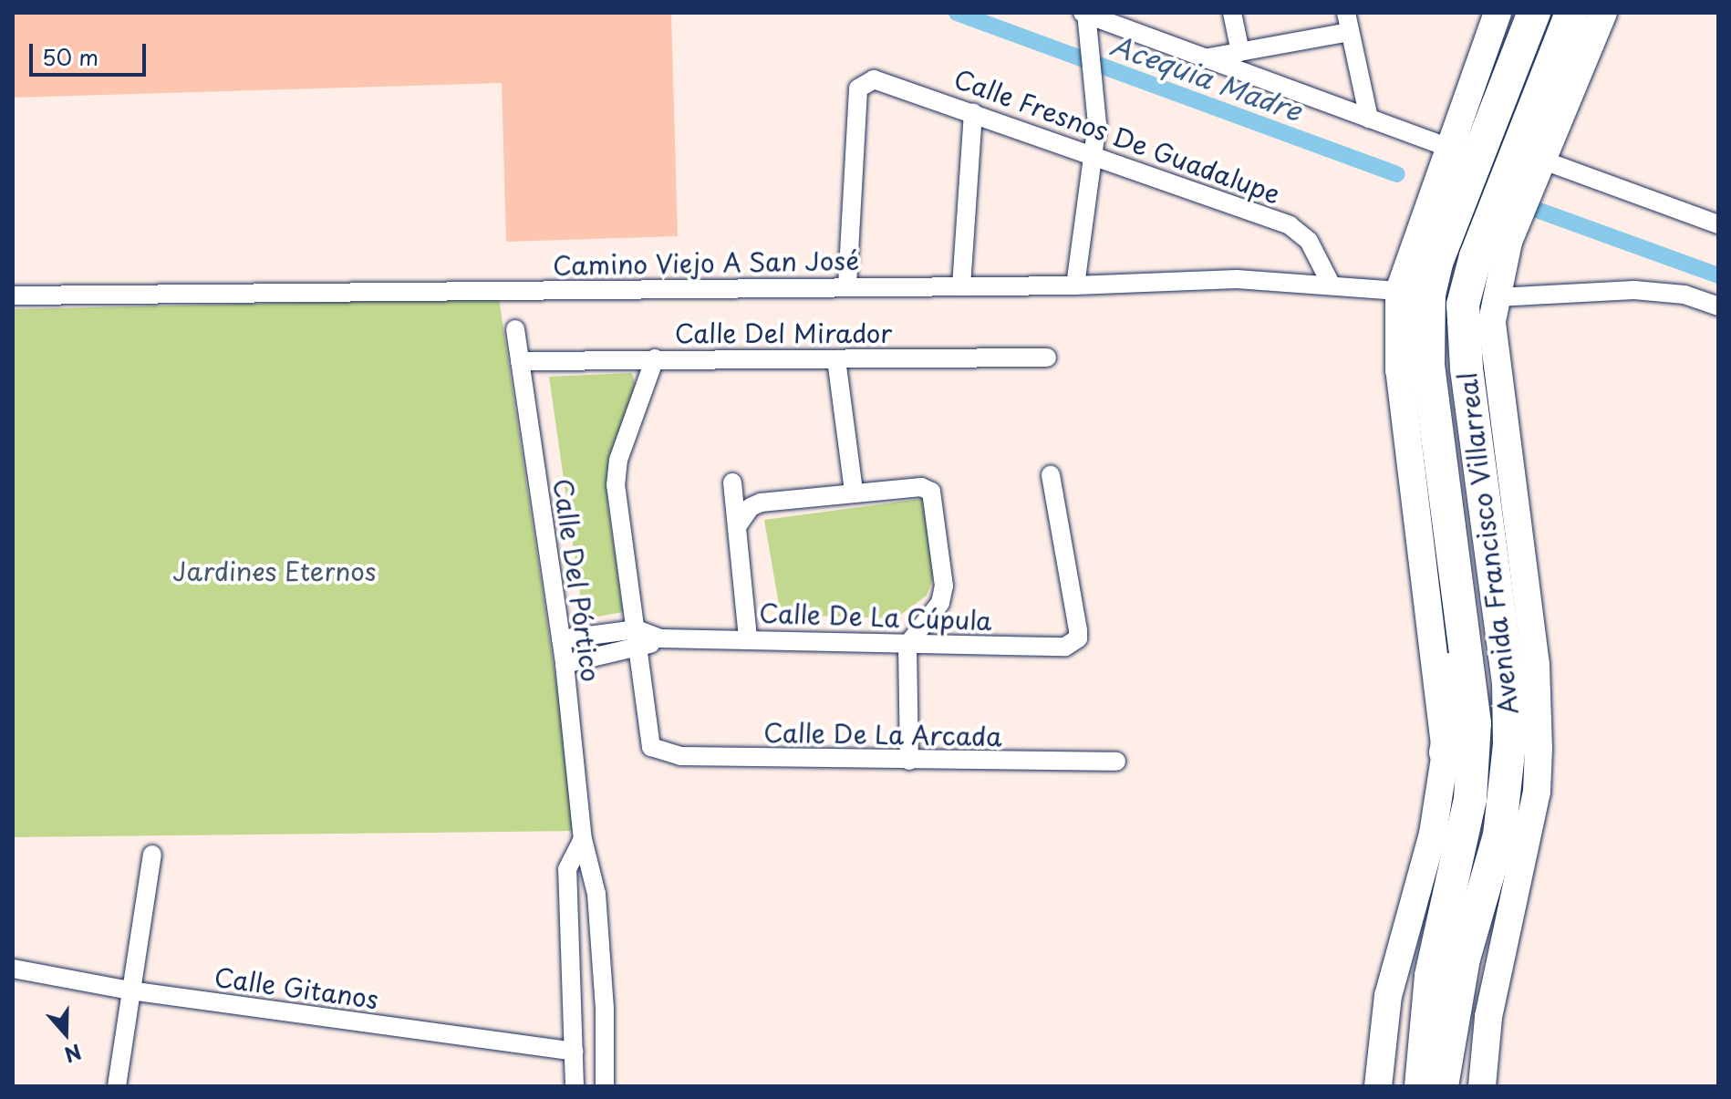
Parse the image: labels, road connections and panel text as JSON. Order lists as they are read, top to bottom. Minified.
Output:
{"streets":{"highway":["Avenida Francisco Villarreal"],"street":["Calle Fresnos De Guadalupe","Camino Viejo A San José","Calle Del Mirador","Calle Del Pórtico","Calle De La Cúpula","Calle De La Arcada","Calle Gitanos"]},"crossings":[["Calle Fresnos De Guadalupe","Camino Viejo A San José"],["Calle Del Mirador","Calle Del Pórtico"],["Calle Del Pórtico","Calle De La Cúpula"],["Calle De La Cúpula","Calle De La Arcada"]],"water":["Acequia Madre"],"parks":["Jardines Eternos"],"scale_bar":"50 m","north":"bottom"}
